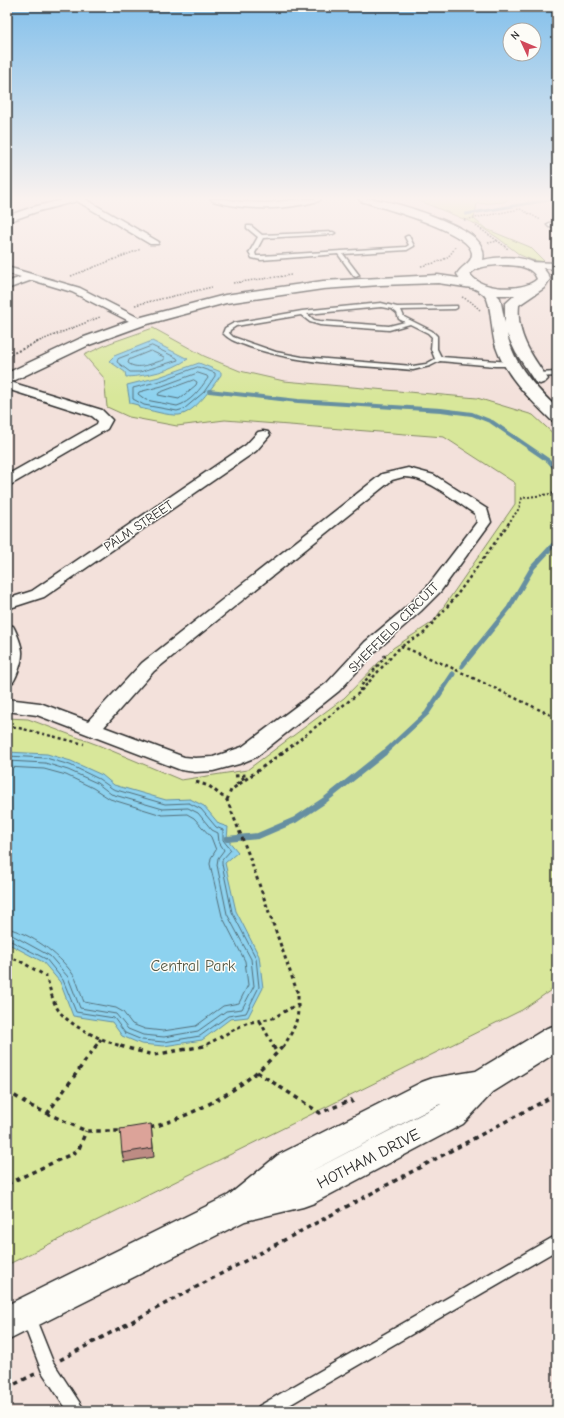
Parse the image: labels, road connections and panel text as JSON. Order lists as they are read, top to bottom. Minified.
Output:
{"streets":{"street":["PALM STREET","SHEFFIELD CIRCUIT","HOTHAM DRIVE"]},"parks":["Central Park"],"north":"top left"}
